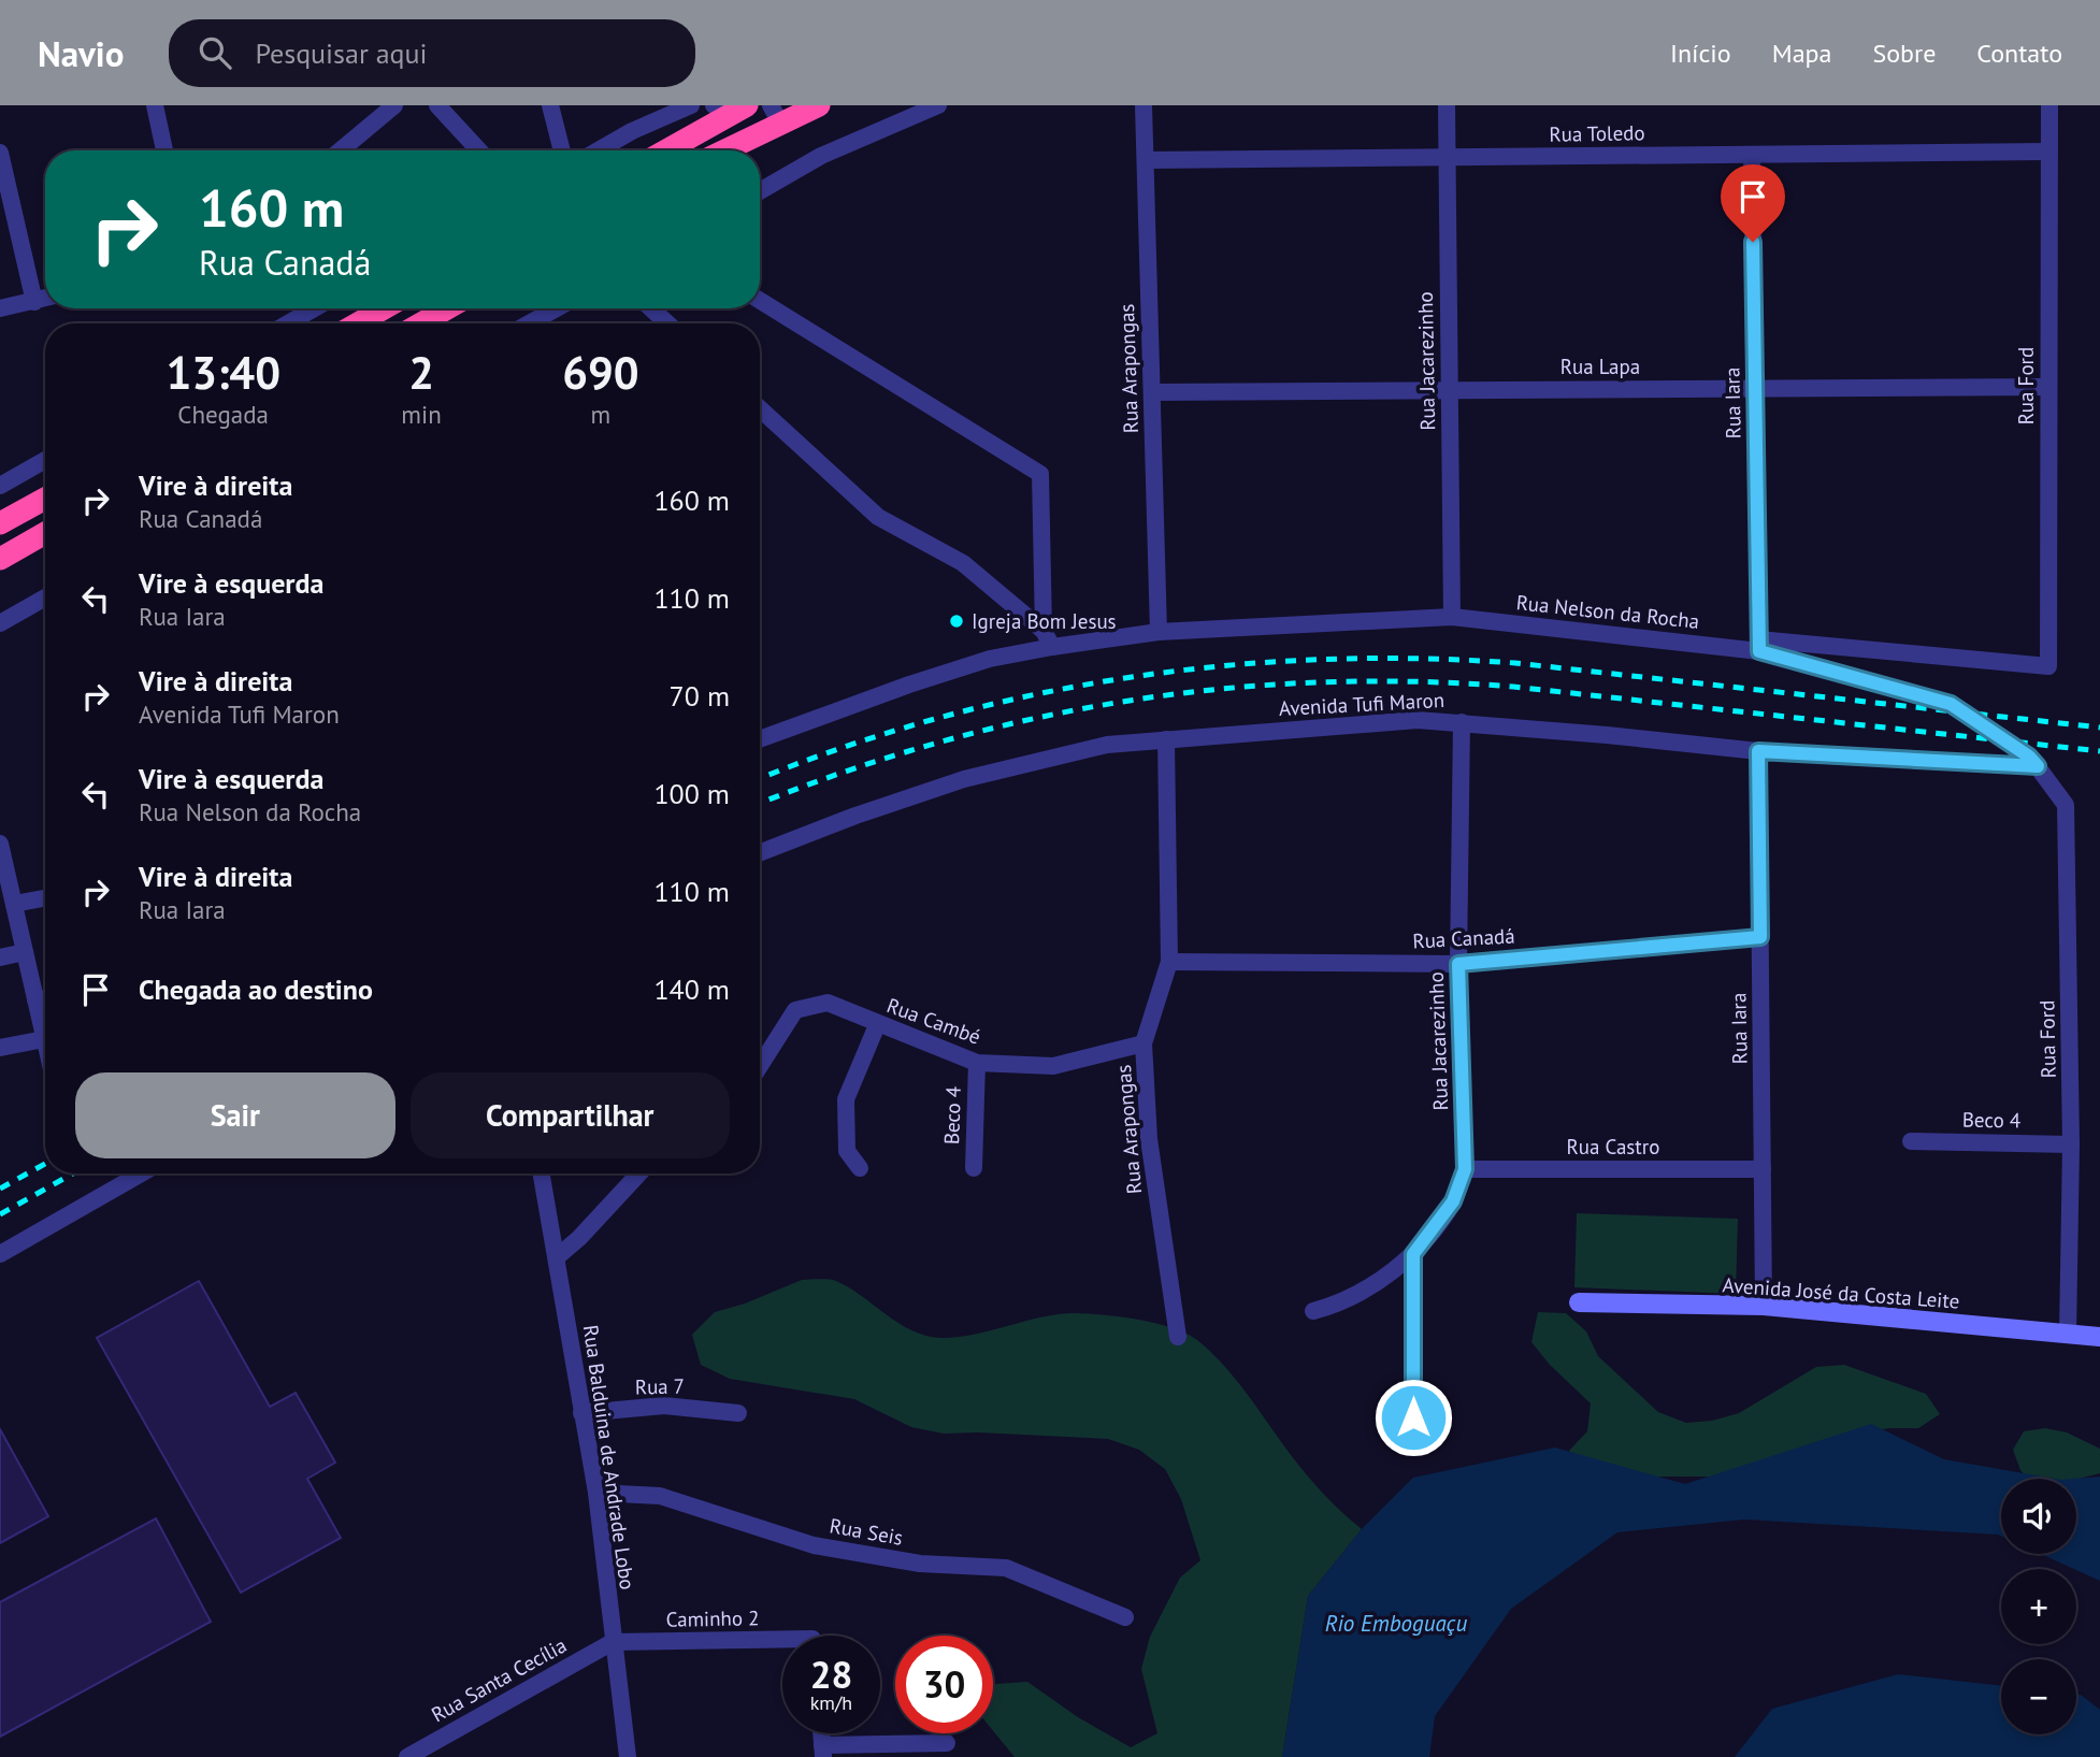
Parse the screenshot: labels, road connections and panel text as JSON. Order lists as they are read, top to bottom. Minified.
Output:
{"streets":{"street":["Rua Toledo","Rua Jacarezinho","Rua Lapa","Rua Arapongas","Rua Ford","Rua Iara","Rua Nelson da Rocha","Avenida Tufi Maron","Rua Canadá","Rua Cambé","Beco 4","Rua Castro","Avenida José da Costa Leite","Rua 7","Rua Balduina de Andrade Lobo","Rua Seis","Caminho 2","Rua Santa Cecília"]},"crossings":[["Rua Toledo","Rua Jacarezinho"],["Rua Toledo","Rua Arapongas"],["Rua Toledo","Rua Ford"],["Rua Toledo","Rua Iara"],["Rua Jacarezinho","Rua Lapa"],["Rua Jacarezinho","Rua Nelson da Rocha"],["Rua Jacarezinho","Avenida Tufi Maron"],["Rua Jacarezinho","Rua Canadá"],["Rua Jacarezinho","Rua Castro"],["Rua Lapa","Rua Arapongas"],["Rua Lapa","Rua Ford"],["Rua Lapa","Rua Iara"],["Rua Arapongas","Rua Nelson da Rocha"],["Rua Arapongas","Avenida Tufi Maron"],["Rua Arapongas","Rua Canadá"],["Rua Arapongas","Rua Cambé"],["Rua Ford","Rua Iara"],["Rua Ford","Rua Nelson da Rocha"],["Rua Ford","Avenida Tufi Maron"],["Rua Ford","Beco 4"],["Rua Ford","Avenida José da Costa Leite"],["Rua Iara","Rua Nelson da Rocha"],["Rua Iara","Avenida Tufi Maron"],["Rua Iara","Rua Canadá"],["Rua Iara","Rua Castro"],["Rua Iara","Avenida José da Costa Leite"],["Rua Nelson da Rocha","Avenida Tufi Maron"],["Rua Cambé","Beco 4"],["Rua 7","Rua Balduina de Andrade Lobo"],["Rua Balduina de Andrade Lobo","Rua Seis"],["Rua Balduina de Andrade Lobo","Caminho 2"],["Rua Balduina de Andrade Lobo","Rua Santa Cecília"],["Caminho 2","Rua Santa Cecília"]],"water":["Rio Emboguaçu"],"places":["Igreja Bom Jesus"],"page":{"header":"Navio","search":"Pesquisar aqui","nav":["Início","Mapa","Sobre","Contato"],"turn":["160 m","Rua Canadá"],"eta":["13:40","Chegada","2","min","690","m"],"list":[{"name":"Vire à direita","note":"Rua Canadá","value":"160 m"},{"name":"Vire à esquerda","note":"Rua Iara","value":"110 m"},{"name":"Vire à direita","note":"Avenida Tufi Maron","value":"70 m"},{"name":"Vire à esquerda","note":"Rua Nelson da Rocha","value":"100 m"},{"name":"Vire à direita","note":"Rua Iara","value":"110 m"},{"name":"Chegada ao destino","value":"140 m"}],"buttons":["Sair","Compartilhar"],"map_buttons":["+","−"],"speed":"28 km/h","limit":"30"}}
